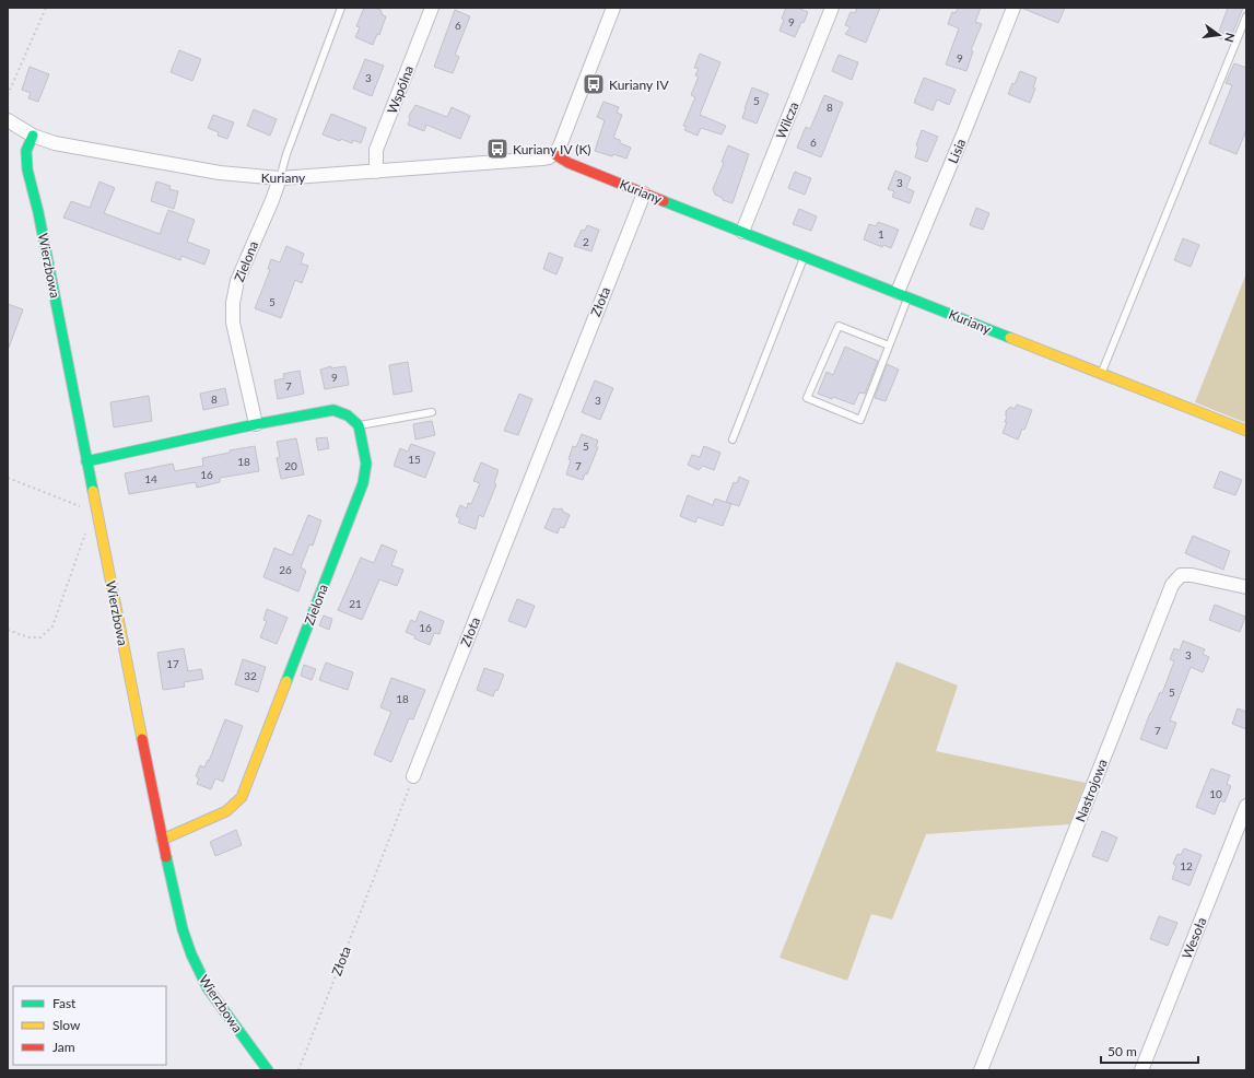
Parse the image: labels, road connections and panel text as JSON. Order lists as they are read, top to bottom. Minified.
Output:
{"streets":{"street":["Wspólna","Wilcza","Lisia","Kuriany","Zielona","Wierzbowa","Złota","Nastrojowa","Wesoła"]},"crossings":[["Wspólna","Kuriany"],["Wilcza","Kuriany"],["Lisia","Kuriany"],["Kuriany","Zielona"],["Kuriany","Wierzbowa"],["Kuriany","Złota"],["Zielona","Wierzbowa"]],"places":{"bus stop":["Kuriany IV","Kuriany IV (K)"]},"house_numbers":["9","6","9","3","5","8","6","3","1","2","5","9","7","8","3","5","15","18","20","7","16","14","26","21","16","3","17","32","5","18","7","10","12"],"legend":["Fast","Slow","Jam"],"scale_bar":"50 m","north":"right"}
